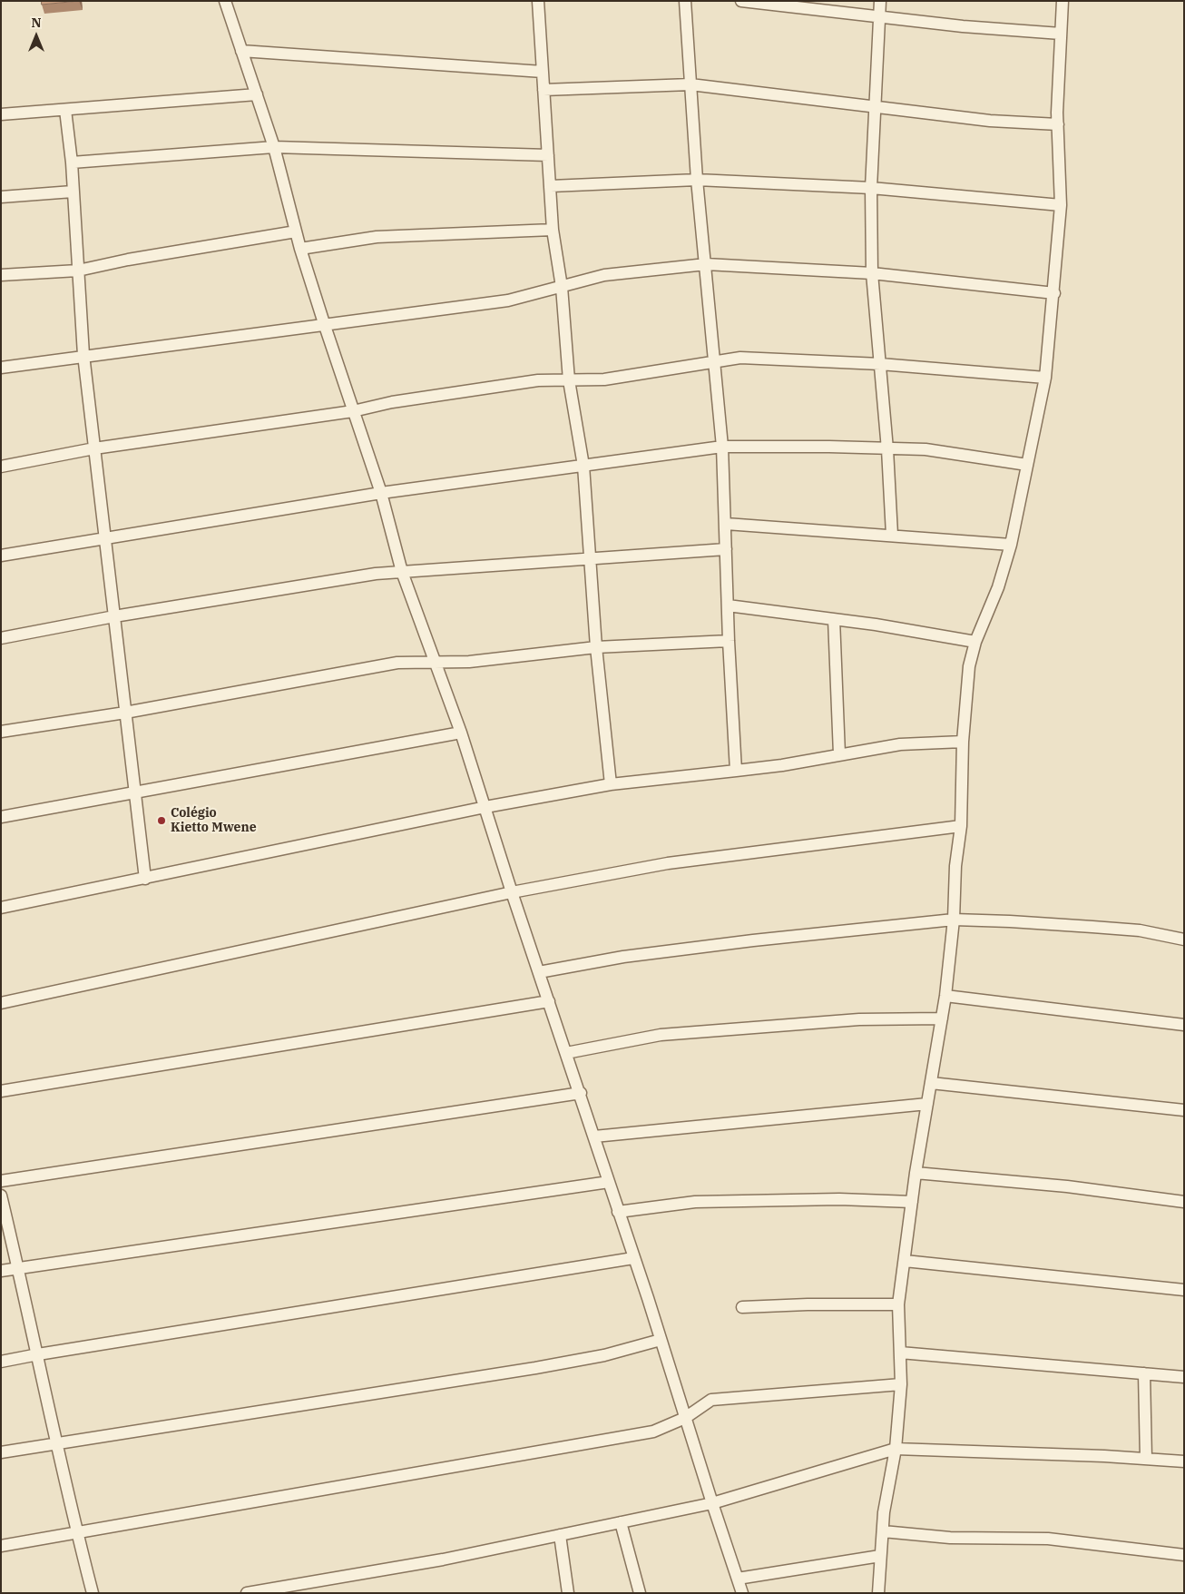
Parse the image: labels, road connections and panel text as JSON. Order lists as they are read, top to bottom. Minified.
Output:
{"places":["Colégio Kietto Mwene"],"north":"top"}
